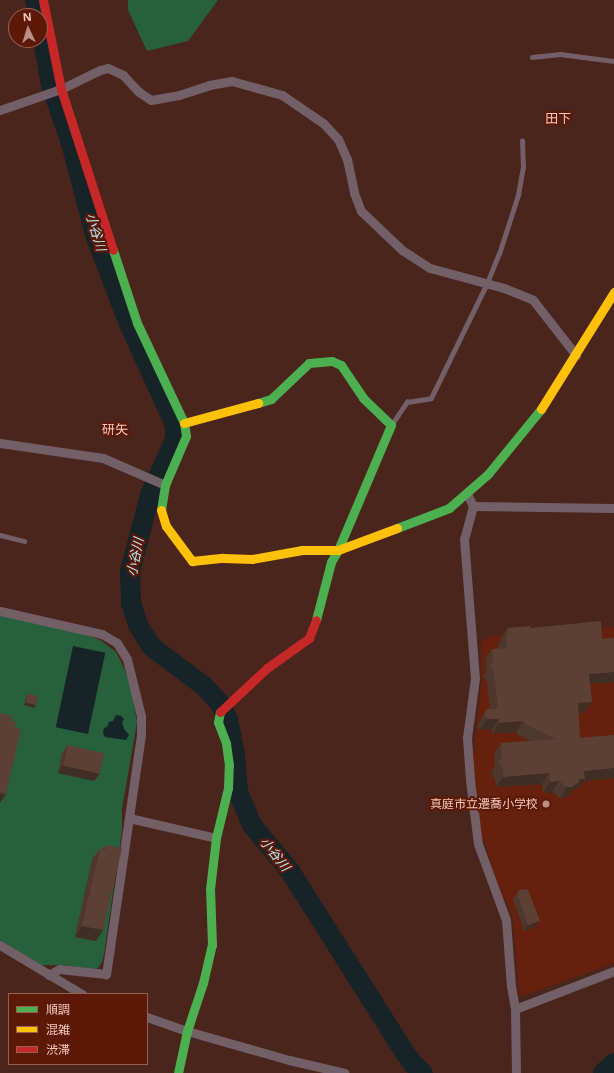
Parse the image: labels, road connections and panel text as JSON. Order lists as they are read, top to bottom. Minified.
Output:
{"districts":["田下","研矢"],"water":["小谷川"],"places":["真庭市立遷喬小学校"],"legend":["順調","混雑","渋滞"],"north":"top"}
